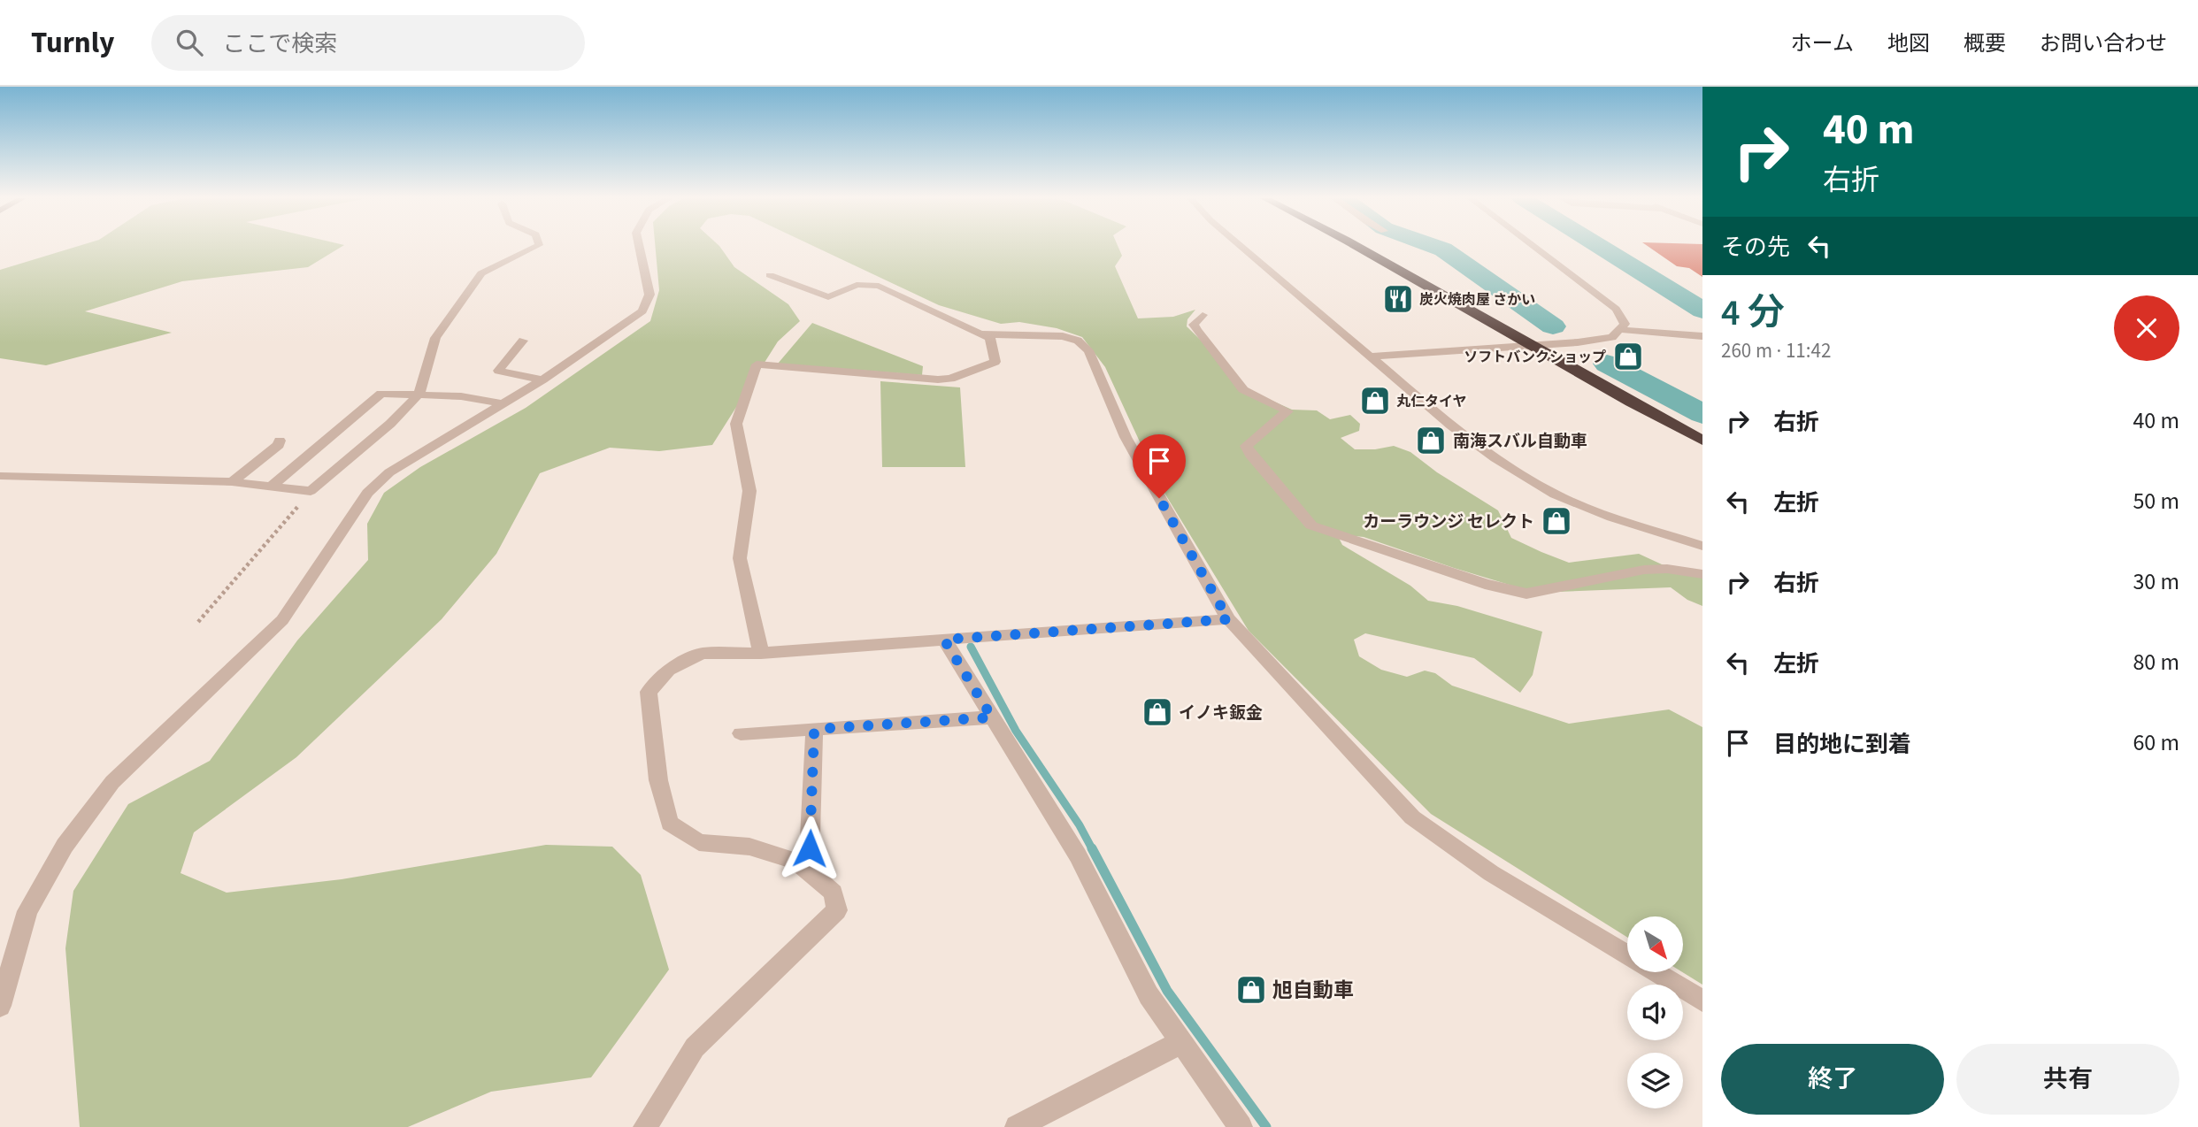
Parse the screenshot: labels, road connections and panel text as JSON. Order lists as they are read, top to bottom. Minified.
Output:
{"places":{"restaurant":["炭火焼肉屋 さかい"],"shop":["ソフトバンクショップ","丸仁タイヤ","南海スバル自動車","カーラウンジ セレクト","イノキ鈑金","旭自動車"]},"north":"bottom right","page":{"header":"Turnly","search":"ここで検索","nav":["ホーム","地図","概要","お問い合わせ"],"turn":["40 m","右折"],"then":"その先","heading":["4 分","260 m · 11:42"],"list":[{"name":"右折","value":"40 m"},{"name":"左折","value":"50 m"},{"name":"右折","value":"30 m"},{"name":"左折","value":"80 m"},{"name":"目的地に到着","value":"60 m"}],"buttons":["終了","共有"]}}
